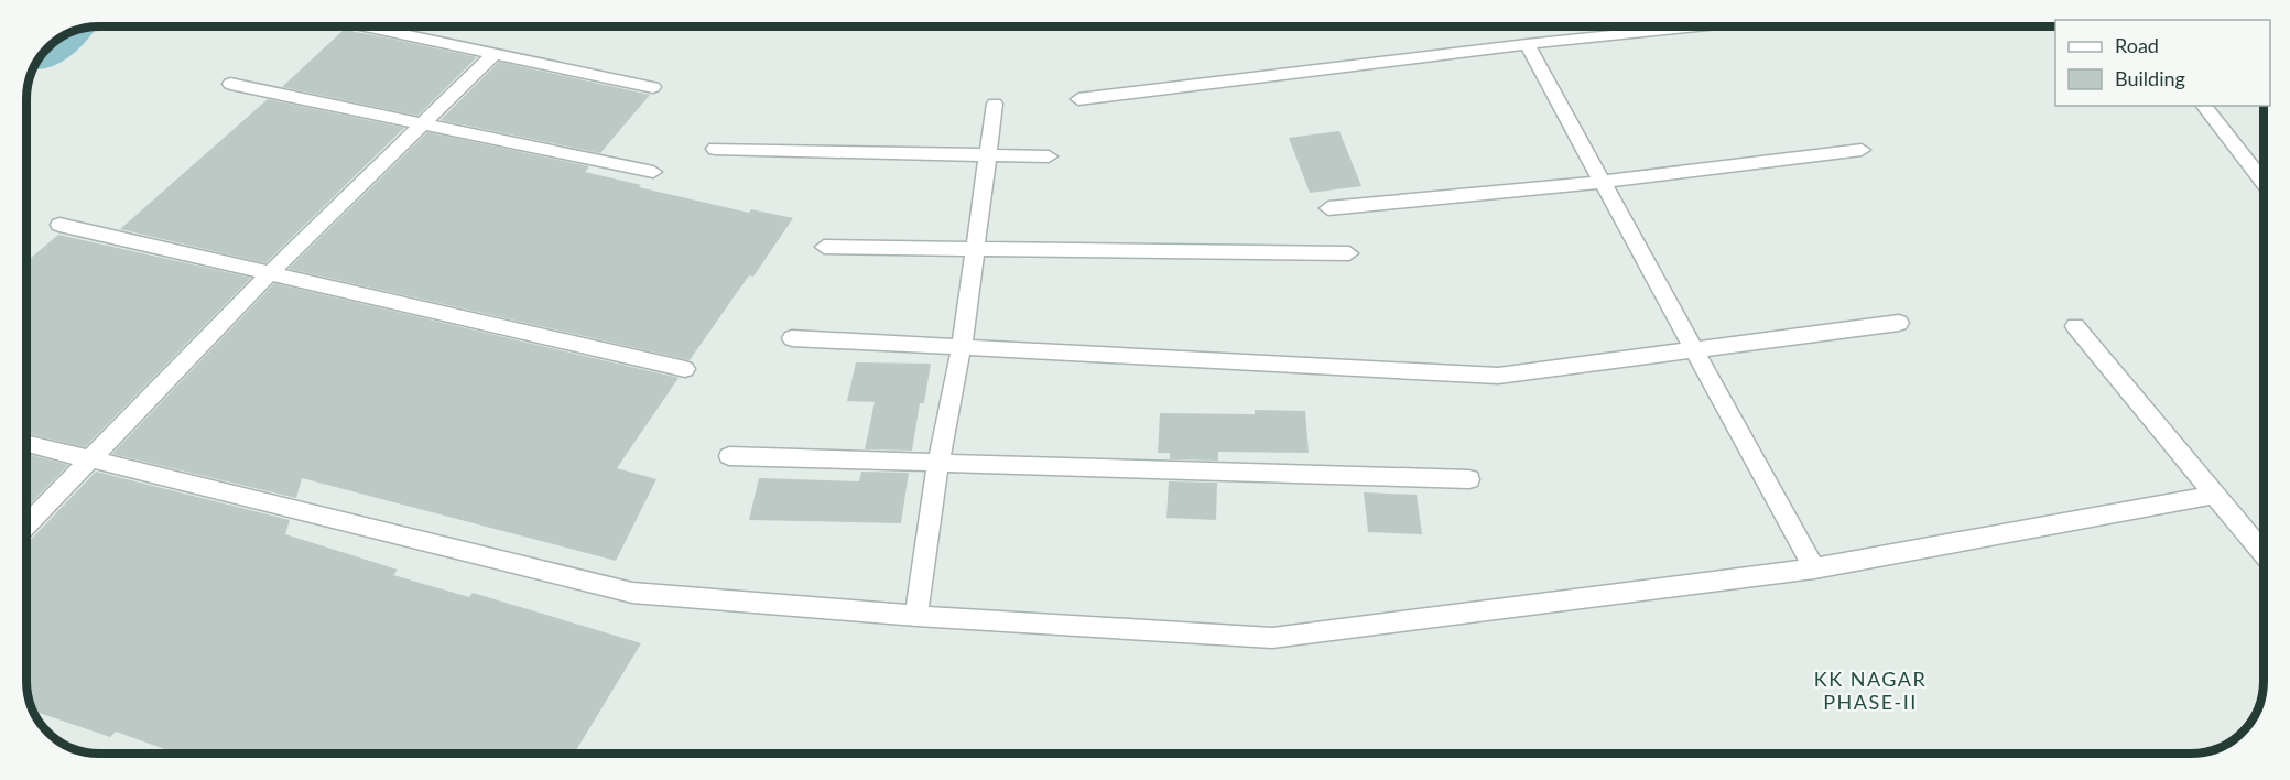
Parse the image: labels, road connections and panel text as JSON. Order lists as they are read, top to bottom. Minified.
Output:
{"districts":["KK NAGAR PHASE-II"],"legend":["Road","Building"]}
